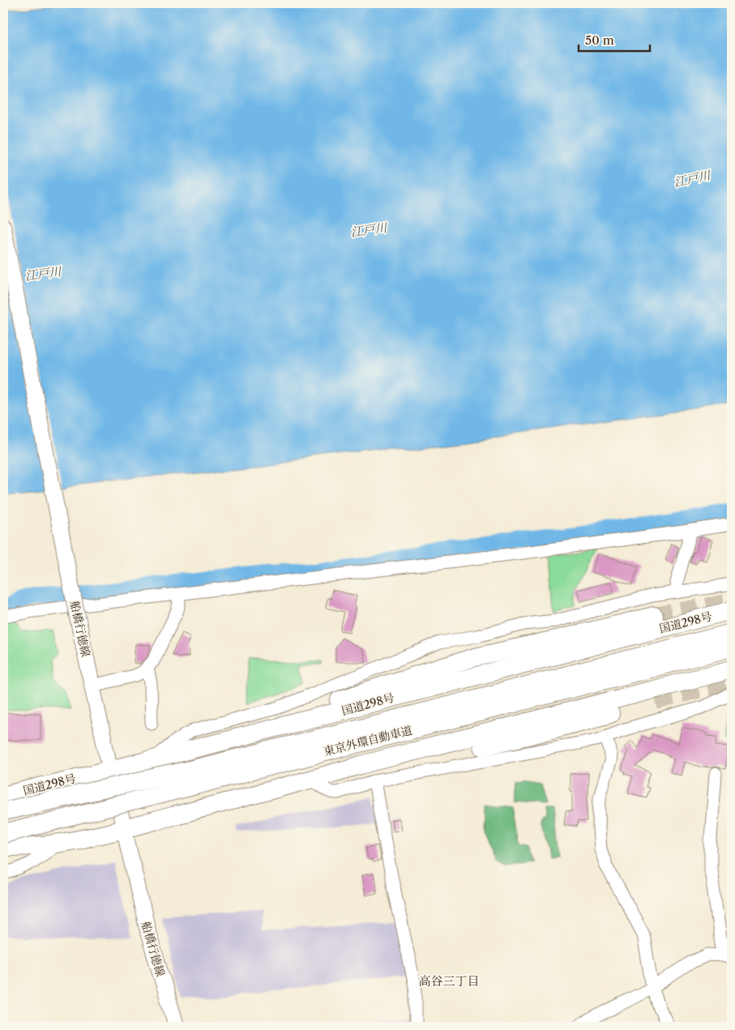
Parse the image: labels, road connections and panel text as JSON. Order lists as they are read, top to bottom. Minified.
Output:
{"streets":{"highway":["国道298号","東京外環自動車道"],"main road":["船橋行徳線"]},"crossings":[["国道298号","船橋行徳線"]],"districts":["高谷三丁目"],"water":["江戸川"],"scale_bar":"50 m"}
